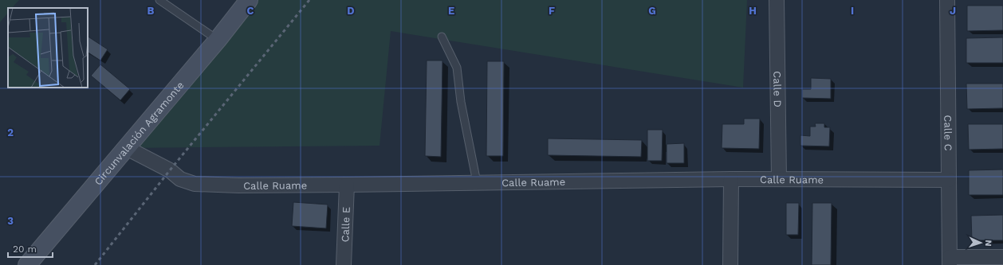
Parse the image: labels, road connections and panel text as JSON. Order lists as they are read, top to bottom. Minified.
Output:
{"streets":{"main road":["Circunvalación Agramonte"],"street":["Calle D","Calle C","Calle Ruame","Calle E"]},"crossings":[["Calle D","Calle Ruame"],["Calle C","Calle Ruame"],["Circunvalación Agramonte","Calle Ruame"],["Calle Ruame","Calle E"]],"scale_bar":"20 m","north":"right","grid":{"columns":["B","C","D","E","F","G","H","I","J"],"rows":["2","3"]}}
